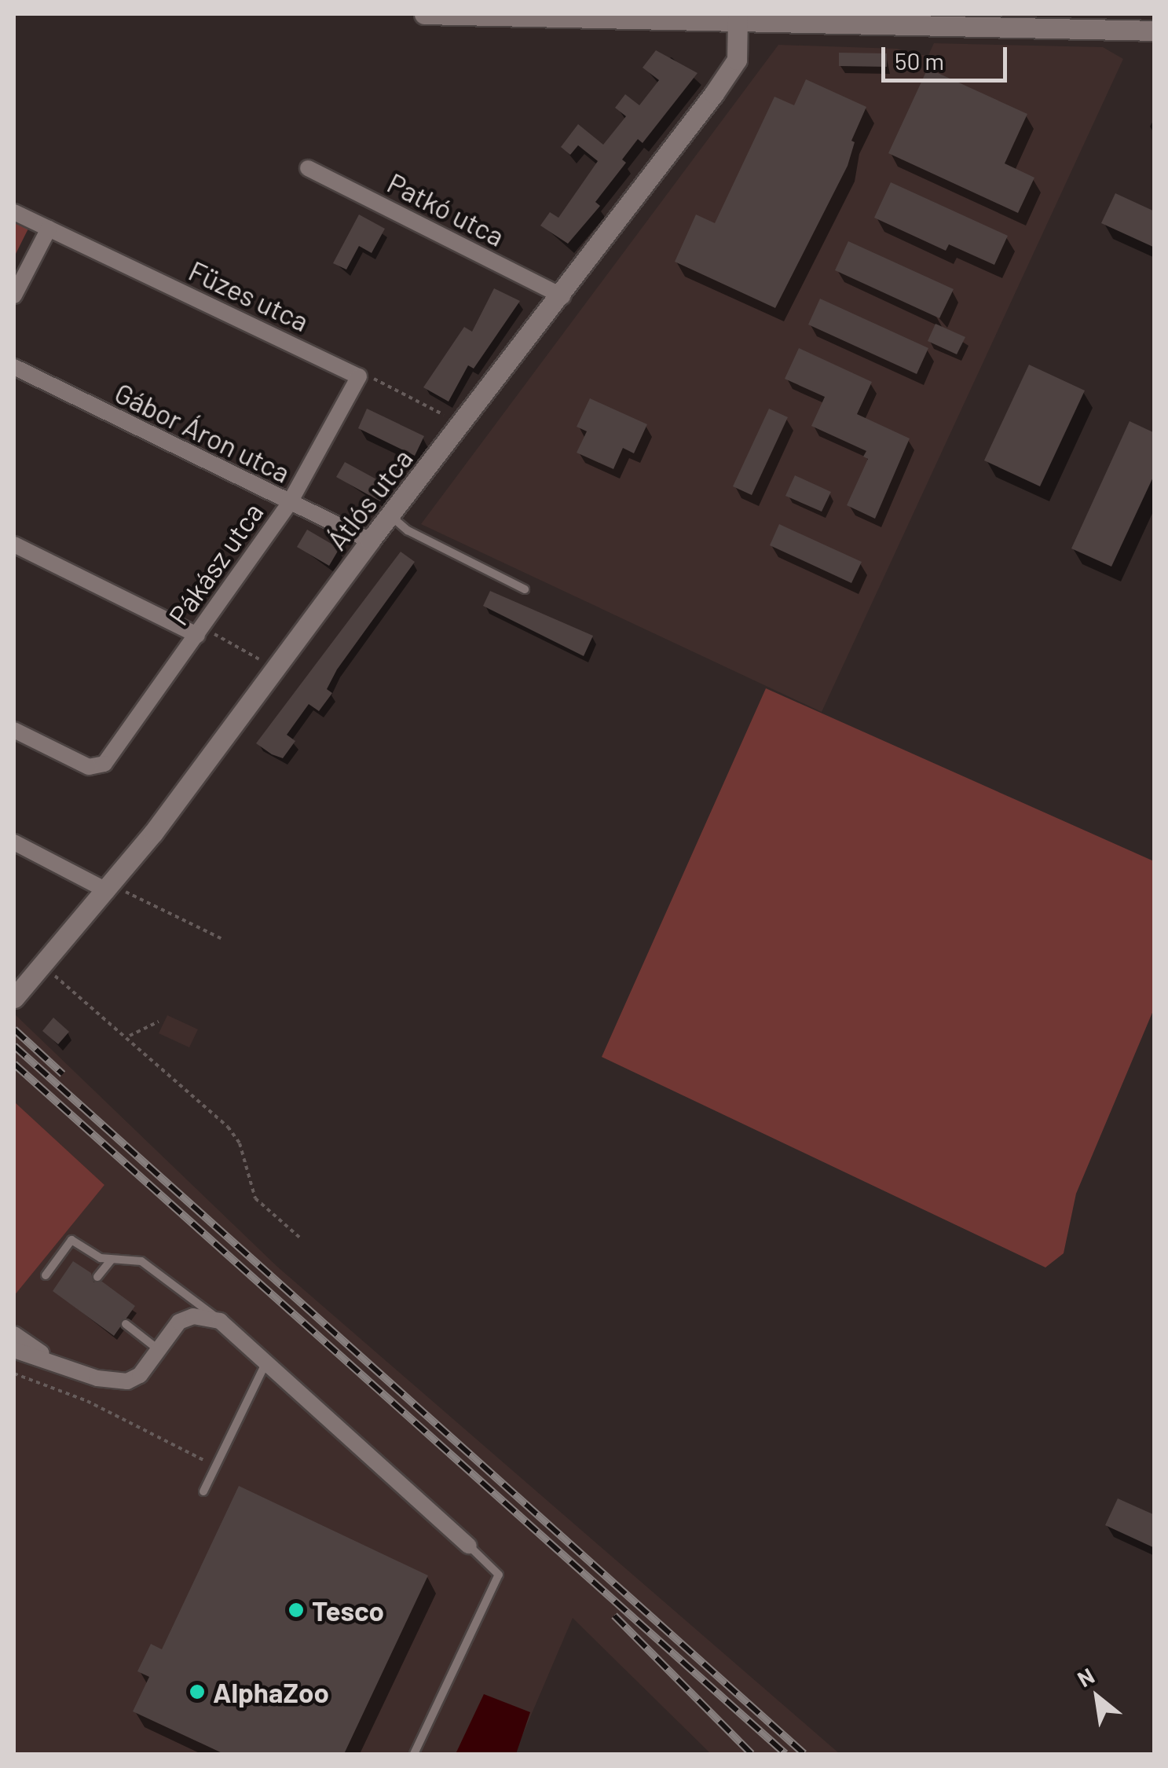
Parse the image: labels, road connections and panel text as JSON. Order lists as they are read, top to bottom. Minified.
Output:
{"streets":{"street":["Patkó utca","Füzes utca","Gábor Áron utca","Átlós utca","Pákász utca"]},"crossings":[["Patkó utca","Átlós utca"],["Füzes utca","Pákász utca"],["Gábor Áron utca","Átlós utca"],["Gábor Áron utca","Pákász utca"]],"places":["Tesco","AlphaZoo"],"scale_bar":"50 m","north":"top left"}
